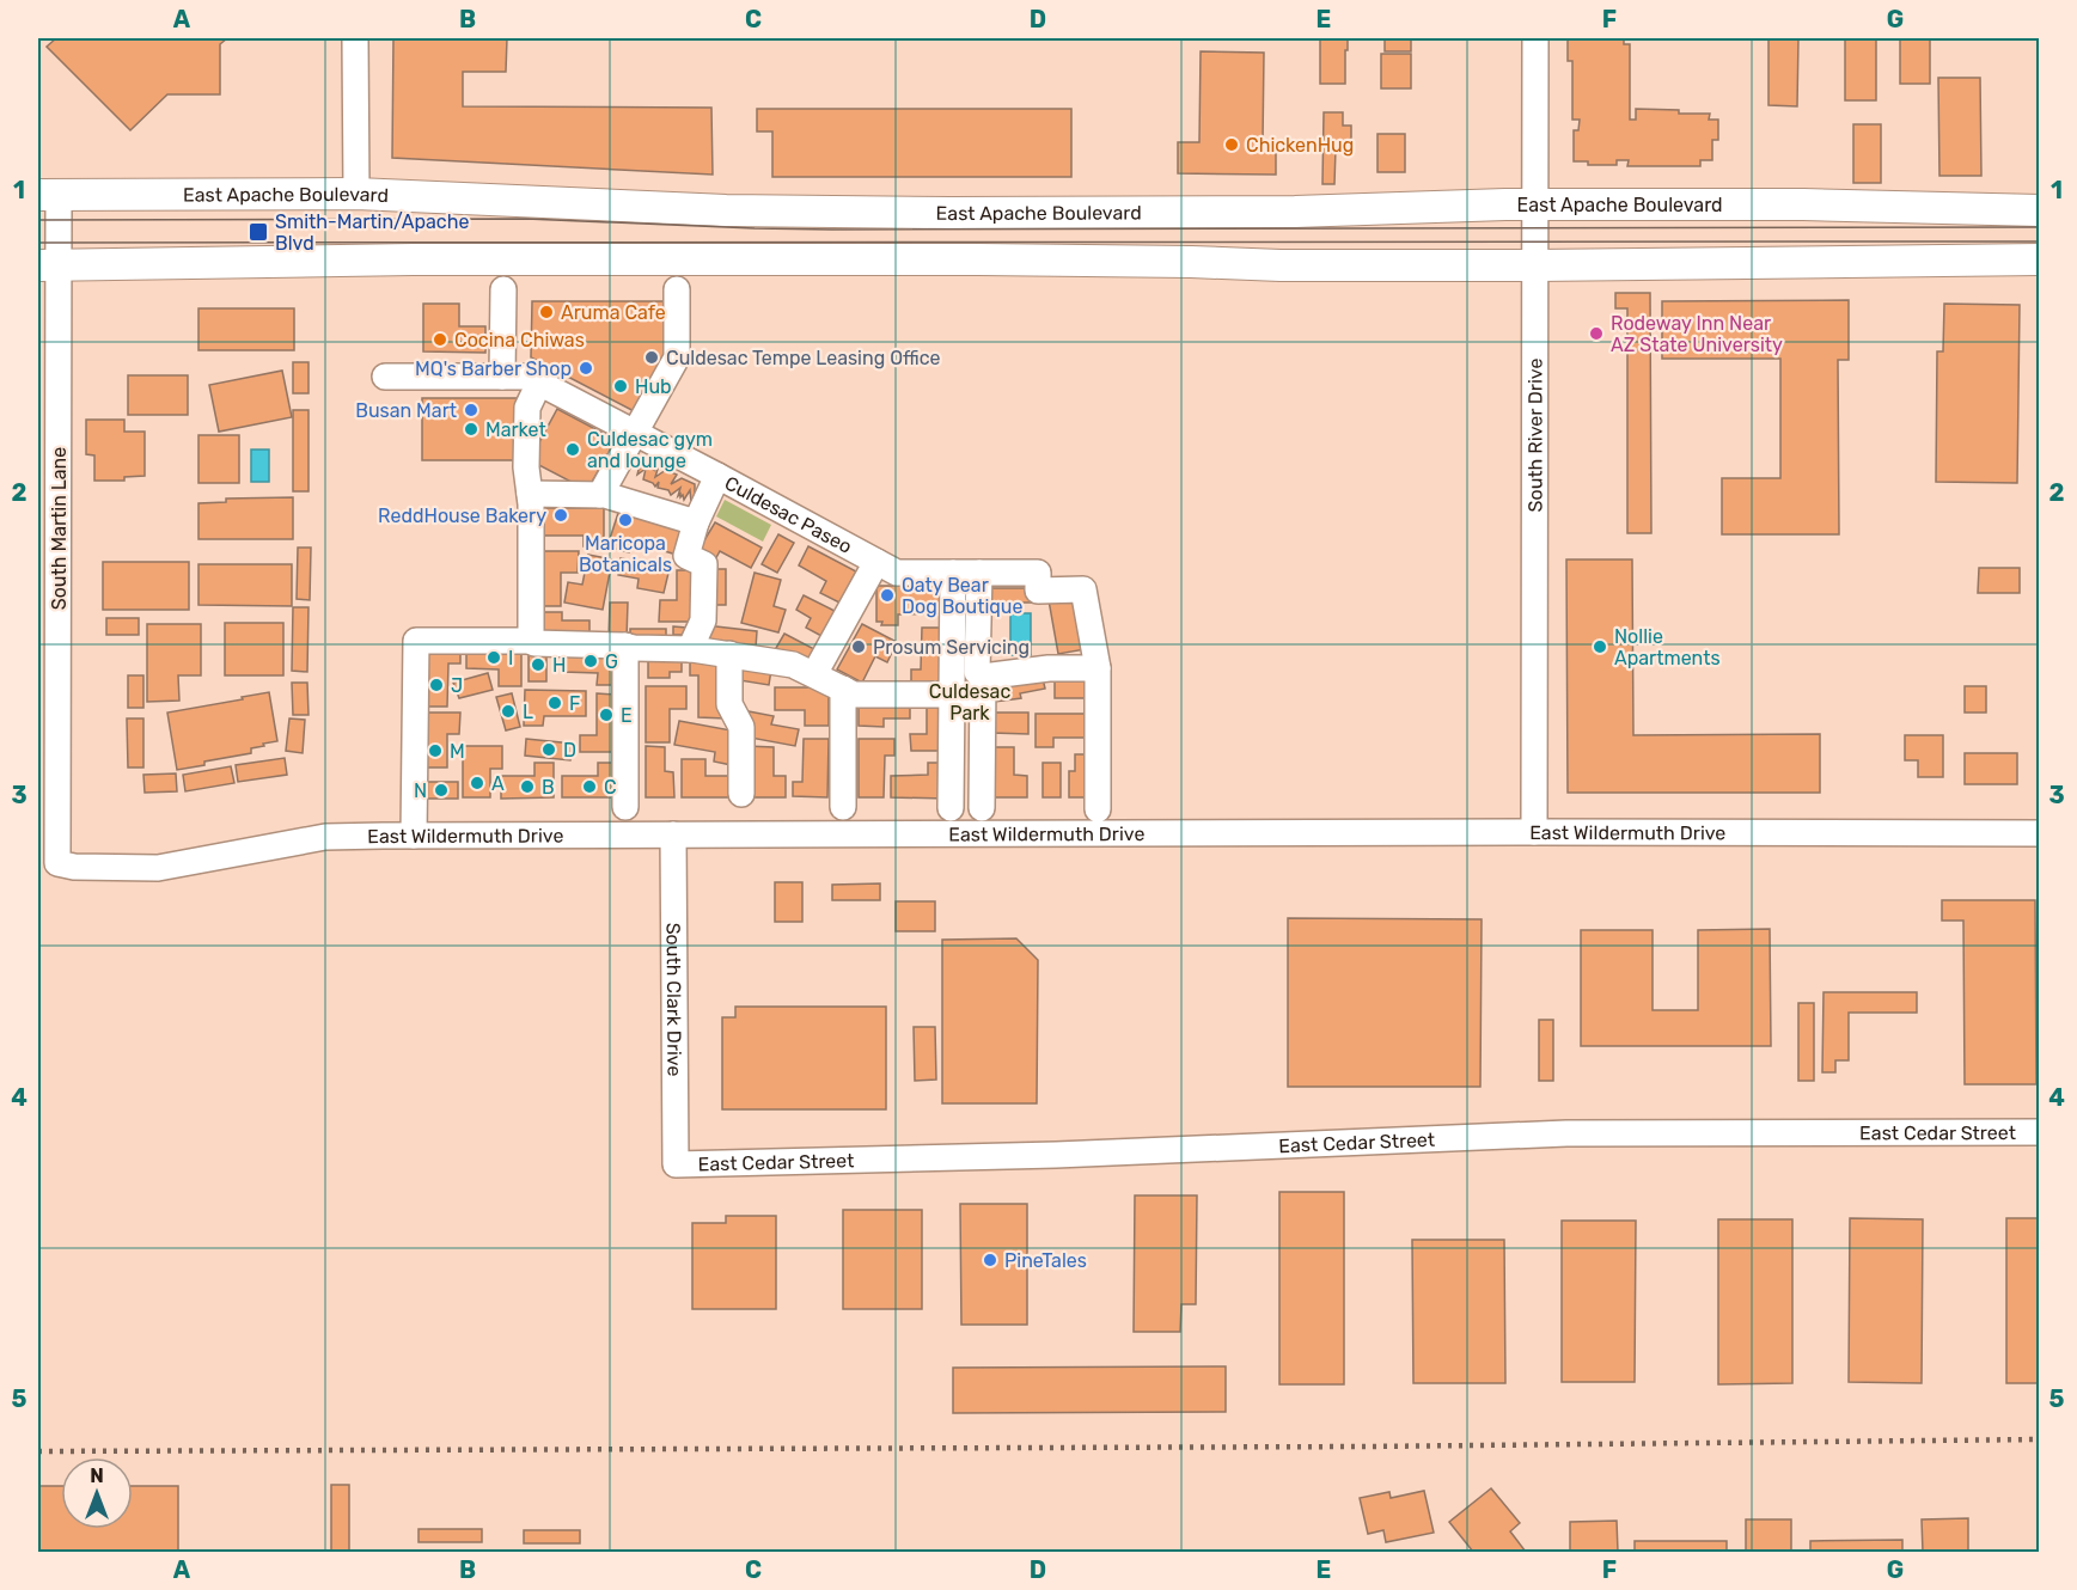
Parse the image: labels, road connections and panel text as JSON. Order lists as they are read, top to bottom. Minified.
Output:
{"streets":{"main road":["East Apache Boulevard"],"street":["South River Drive","Culdesac Paseo","South Martin Lane","East Wildermuth Drive","South Clark Drive","East Cedar Street"]},"crossings":[["East Apache Boulevard","South River Drive"],["East Apache Boulevard","South Martin Lane"],["South River Drive","East Wildermuth Drive"],["South Martin Lane","East Wildermuth Drive"],["East Wildermuth Drive","South Clark Drive"],["South Clark Drive","East Cedar Street"]],"parks":["Culdesac Park"],"places":{"other":["ChickenHug","Aruma Cafe","Rodeway Inn Near AZ State University","Cocina Chiwas","Culdesac Tempe Leasing Office","MQ's Barber Shop","Hub","Busan Mart","Market","Culdesac gym and lounge","ReddHouse Bakery","Maricopa Botanicals","Oaty Bear Dog Boutique","Prosum Servicing","Nollie Apartments","I","G","H","J","F","L","E","D","M","A","B","C","N","PineTales"],"transit":["Smith-Martin/Apache Blvd"]},"north":"top","grid":{"columns":["A","B","C","D","E","F","G"],"rows":["1","2","3","4","5"]}}
